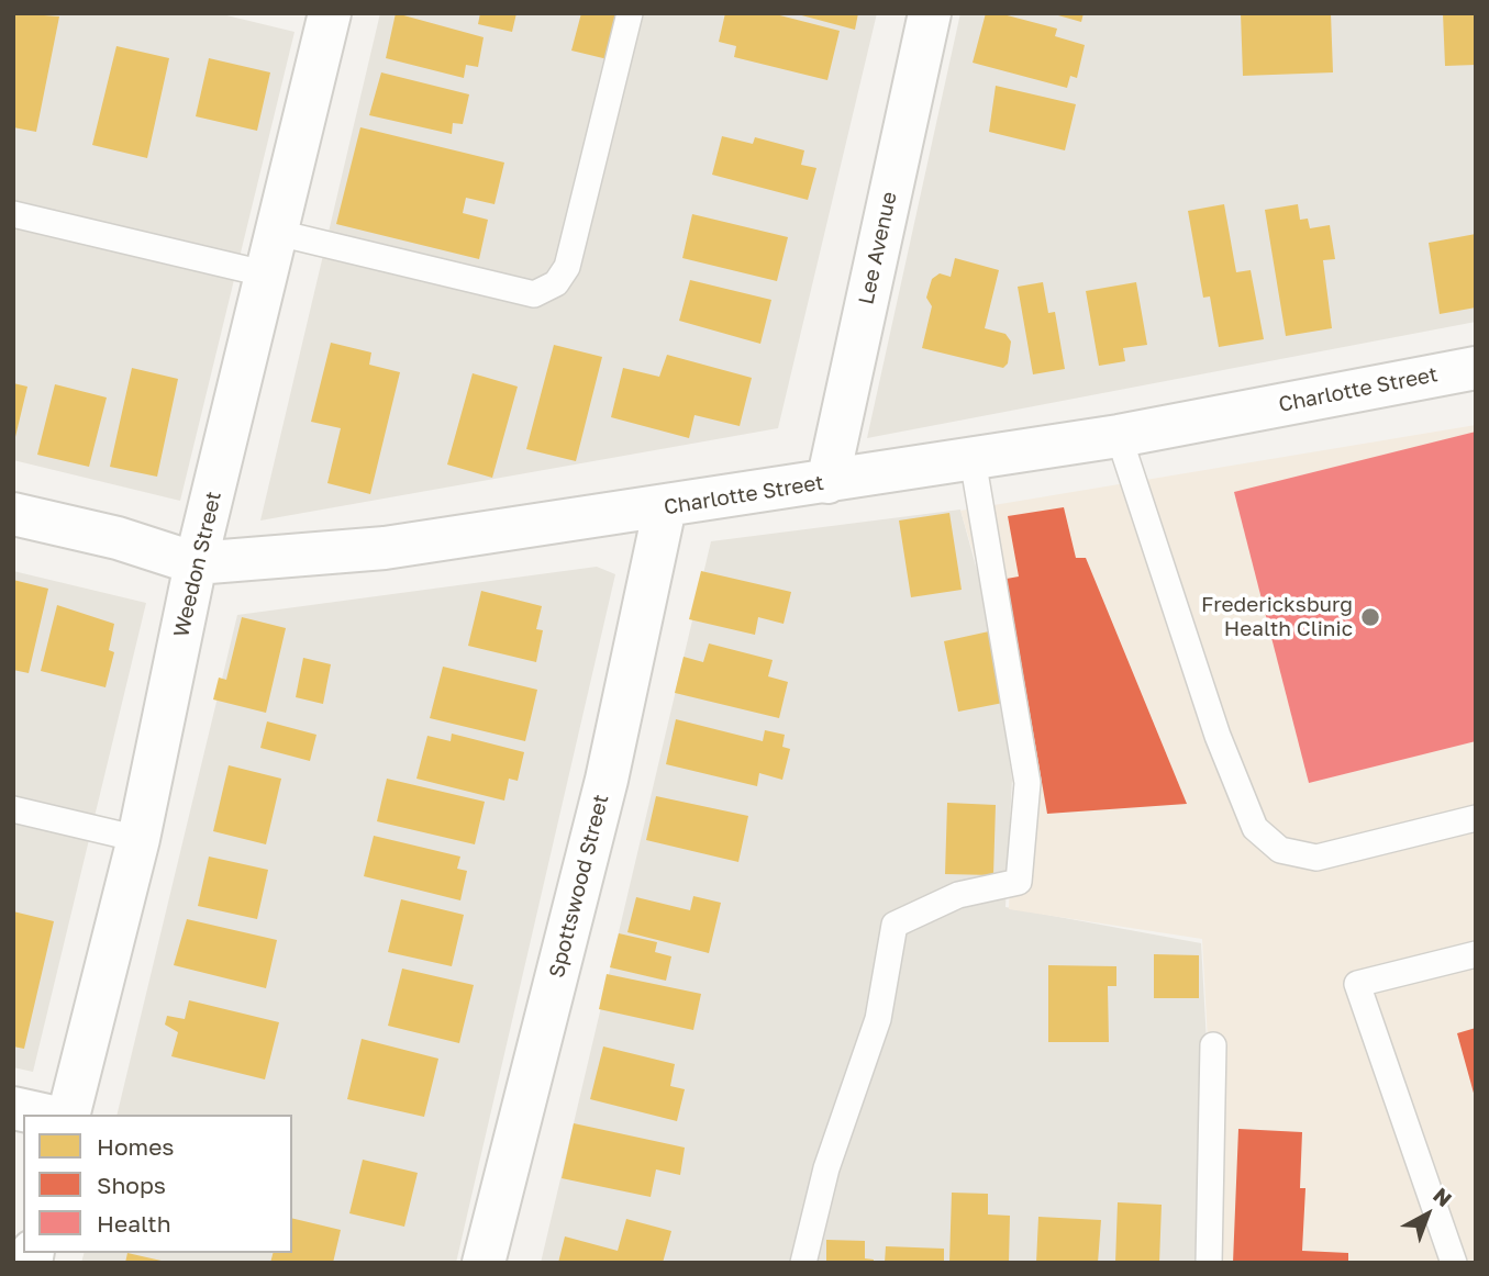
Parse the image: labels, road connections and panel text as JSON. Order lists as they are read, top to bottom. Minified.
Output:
{"streets":{"street":["Lee Avenue","Charlotte Street","Weedon Street","Spottswood Street"]},"crossings":[["Lee Avenue","Charlotte Street"],["Charlotte Street","Weedon Street"],["Charlotte Street","Spottswood Street"]],"places":["Fredericksburg Health Clinic"],"legend":["Homes","Shops","Health"],"north":"top right"}
